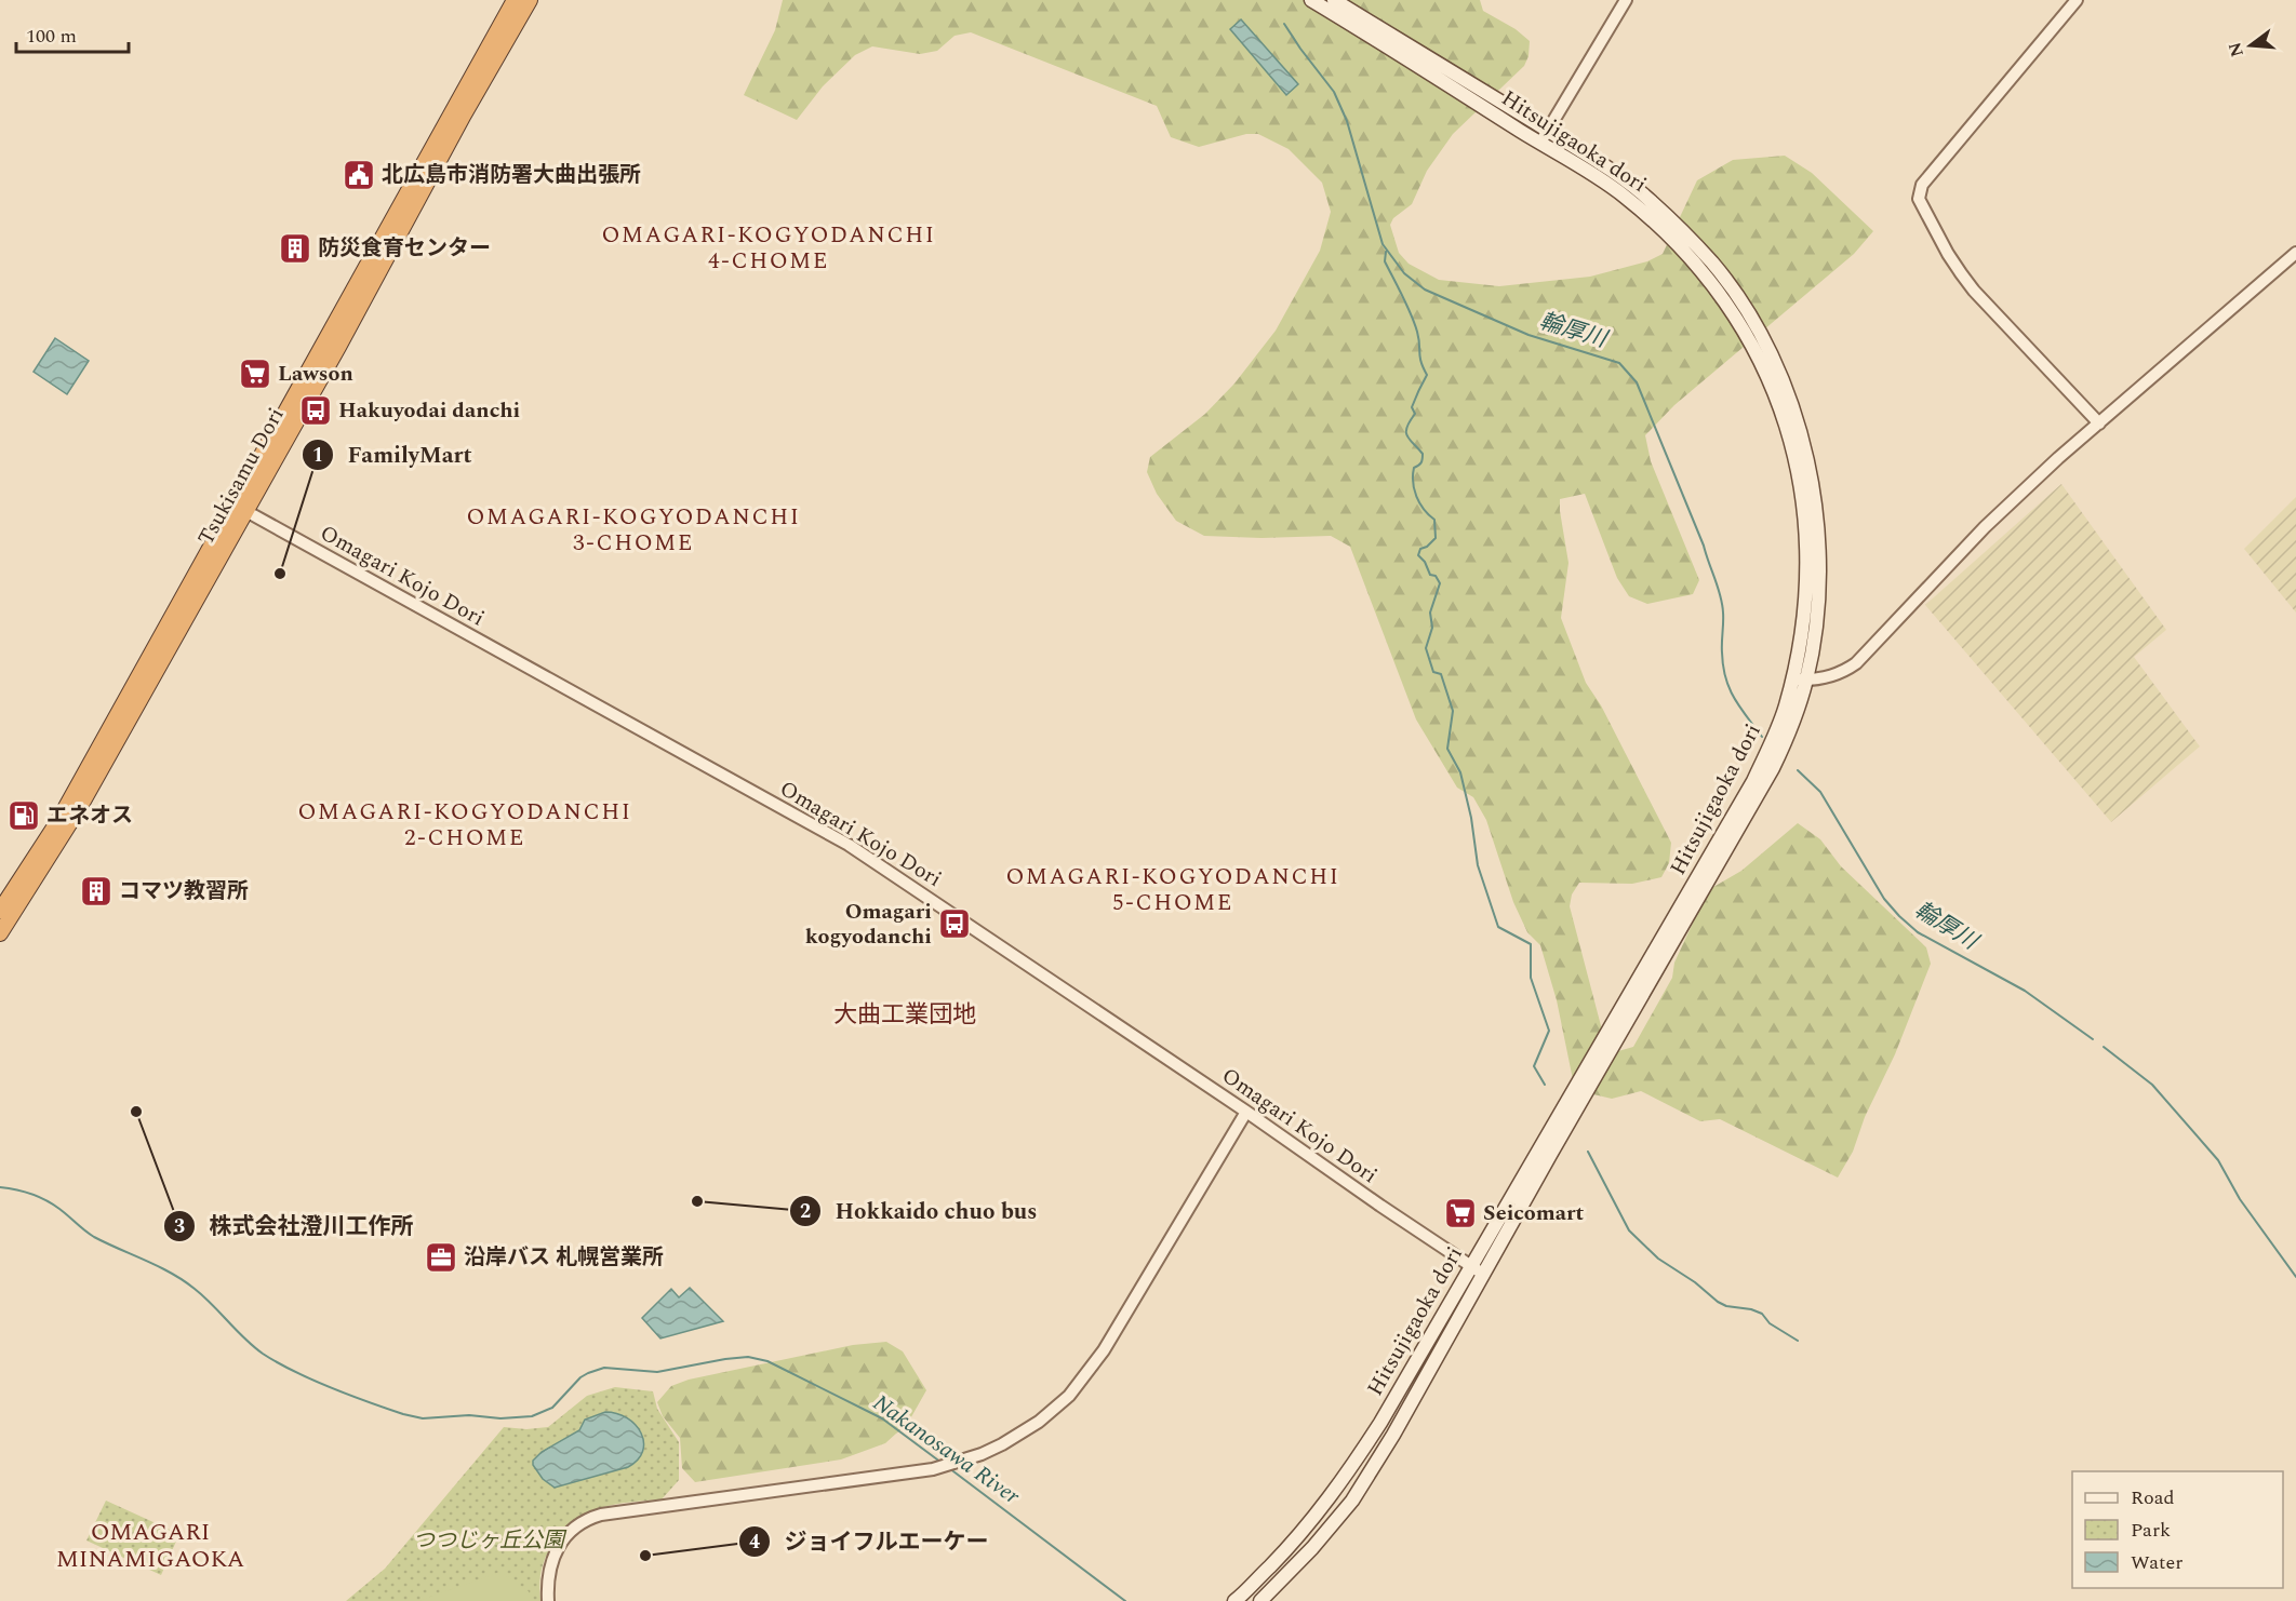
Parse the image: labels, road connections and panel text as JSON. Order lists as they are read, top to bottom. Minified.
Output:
{"streets":{"highway":["Tsukisamu Dori"],"main road":["Hitsujigaoka dori"],"street":["Omagari Kojo Dori"]},"crossings":[["Hitsujigaoka dori","Omagari Kojo Dori"],["Tsukisamu Dori","Omagari Kojo Dori"]],"districts":["OMAGARI-KOGYODANCHI 4-CHOME","OMAGARI-KOGYODANCHI 3-CHOME","OMAGARI-KOGYODANCHI 2-CHOME","OMAGARI-KOGYODANCHI 5-CHOME","大曲工業団地","OMAGARI MINAMIGAOKA"],"water":["輪厚川","Nakanosawa River"],"parks":["つつじヶ丘公園"],"places":{"public building":["北広島市消防署大曲出張所"],"building":["防災食育センター","コマツ教習所"],"supermarket":["Lawson","Seicomart"],"bus stop":["Hakuyodai danchi","Omagari kogyodanchi"],"other":["FamilyMart","株式会社澄川工作所","Hokkaido chuo bus","ジョイフルエーケー"],"fuel station":["エネオス"],"office":["沿岸バス 札幌営業所"]},"legend":["Road","Park","Water"],"scale_bar":"100 m","north":"left"}
